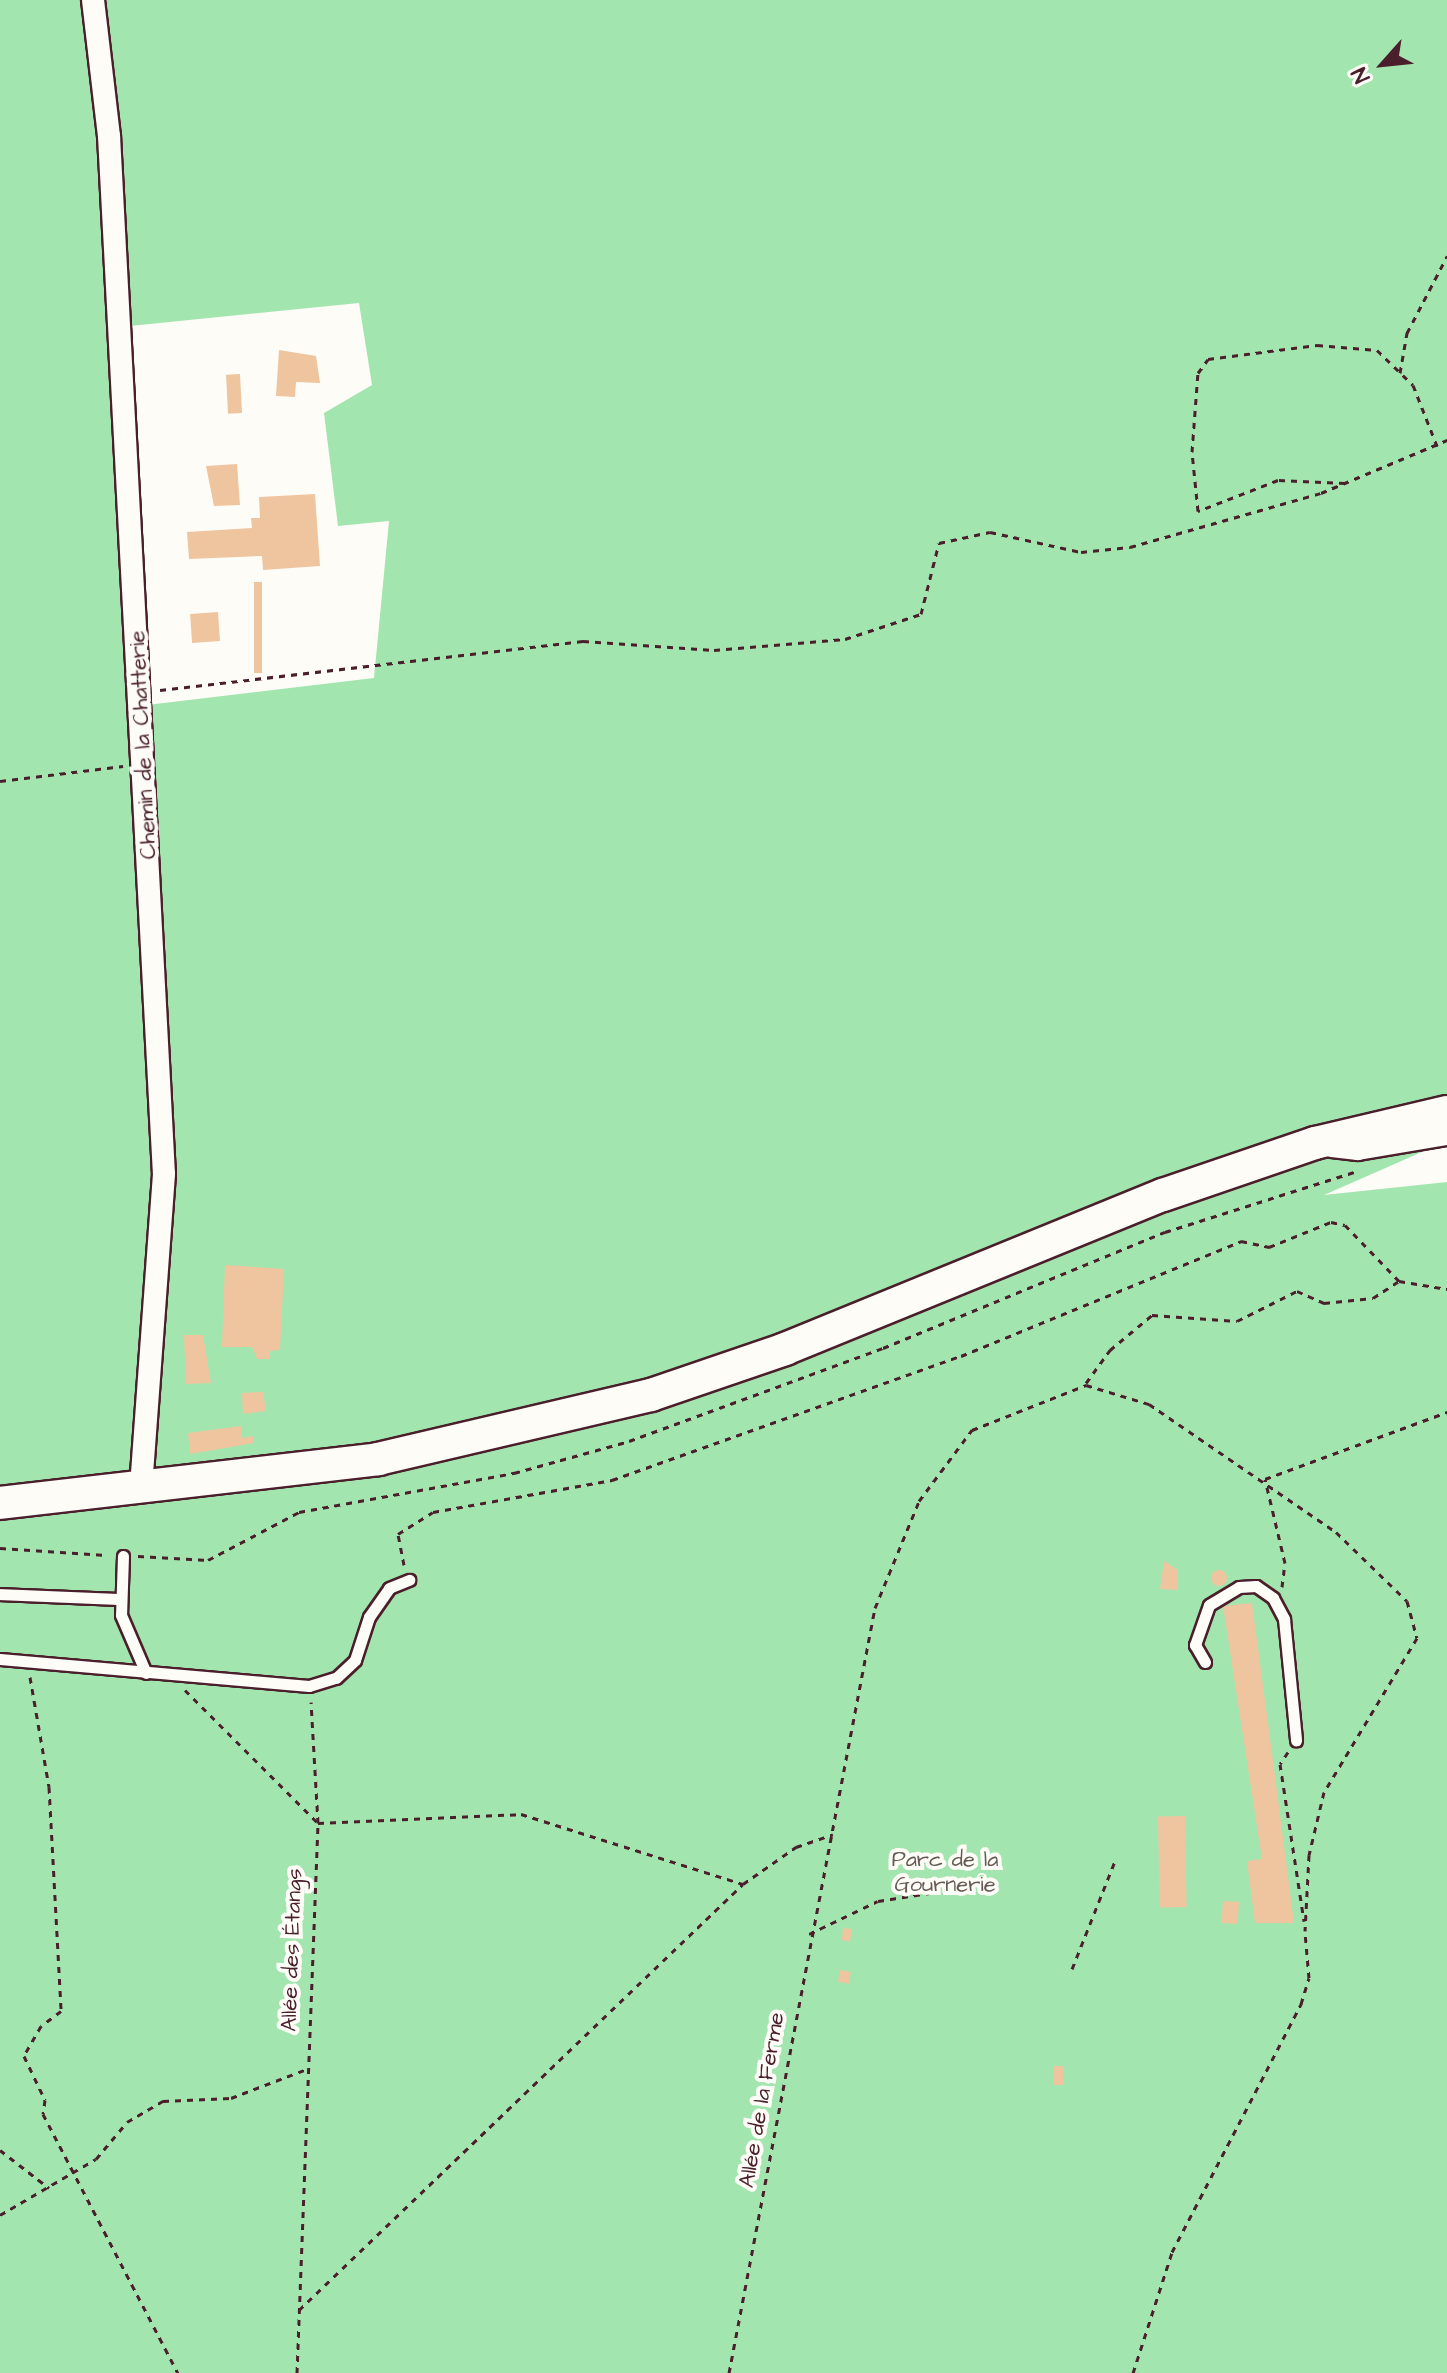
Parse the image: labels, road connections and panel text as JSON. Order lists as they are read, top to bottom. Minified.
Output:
{"streets":{"street":["Chemin de la Chatterie"],"path":["Allée des Étangs","Allée de la Ferme"]},"parks":["Parc de la Gournerie"],"north":"bottom left"}
